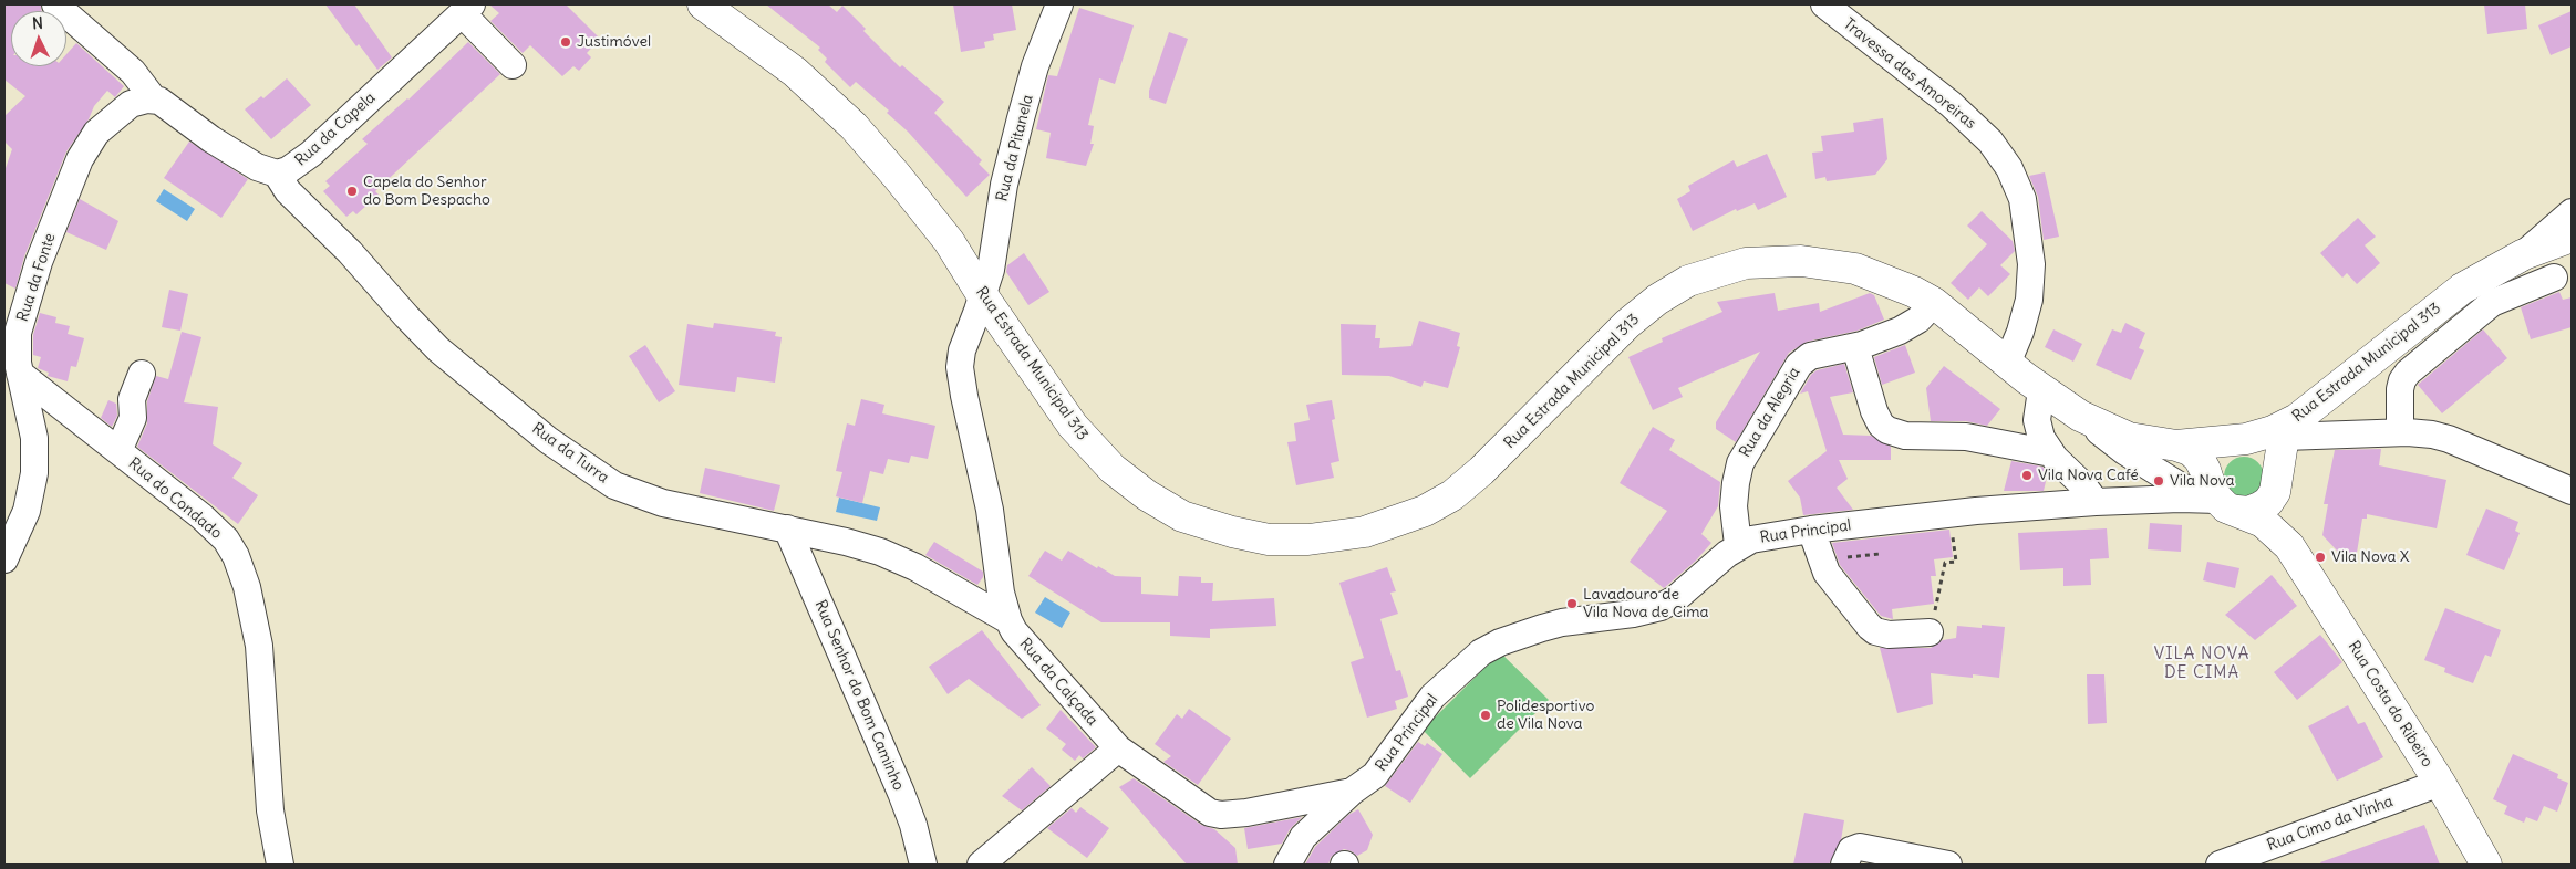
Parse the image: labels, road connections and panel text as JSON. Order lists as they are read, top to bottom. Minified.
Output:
{"streets":{"main road":["Rua Estrada Municipal 313","Rua Costa do Ribeiro"],"street":["Travessa das Amoreiras","Rua da Capela","Rua da Pitanela","Rua da Fonte","Rua da Alegria","Rua da Turra","Rua do Condado","Rua Principal","Rua da Calçada","Rua Senhor do Bom Caminho","Rua Cimo da Vinha"]},"crossings":[["Travessa das Amoreiras","Rua Estrada Municipal 313"],["Rua da Capela","Rua da Fonte"],["Rua da Capela","Rua da Turra"],["Rua da Pitanela","Rua Estrada Municipal 313"],["Rua da Pitanela","Rua da Calçada"],["Rua da Fonte","Rua do Condado"],["Rua Estrada Municipal 313","Rua da Alegria"],["Rua Estrada Municipal 313","Rua Principal"],["Rua Estrada Municipal 313","Rua da Calçada"],["Rua da Alegria","Rua Principal"],["Rua da Turra","Rua da Calçada"],["Rua da Turra","Rua Senhor do Bom Caminho"],["Rua Principal","Rua da Calçada"],["Rua Costa do Ribeiro","Rua Cimo da Vinha"]],"districts":["VILA NOVA DE CIMA"],"places":["Justimóvel","Capela do Senhor do Bom Despacho","Vila Nova Café","Vila Nova","Vila Nova X","Lavadouro de Vila Nova de Cima","Polidesportivo de Vila Nova"],"north":"top"}
